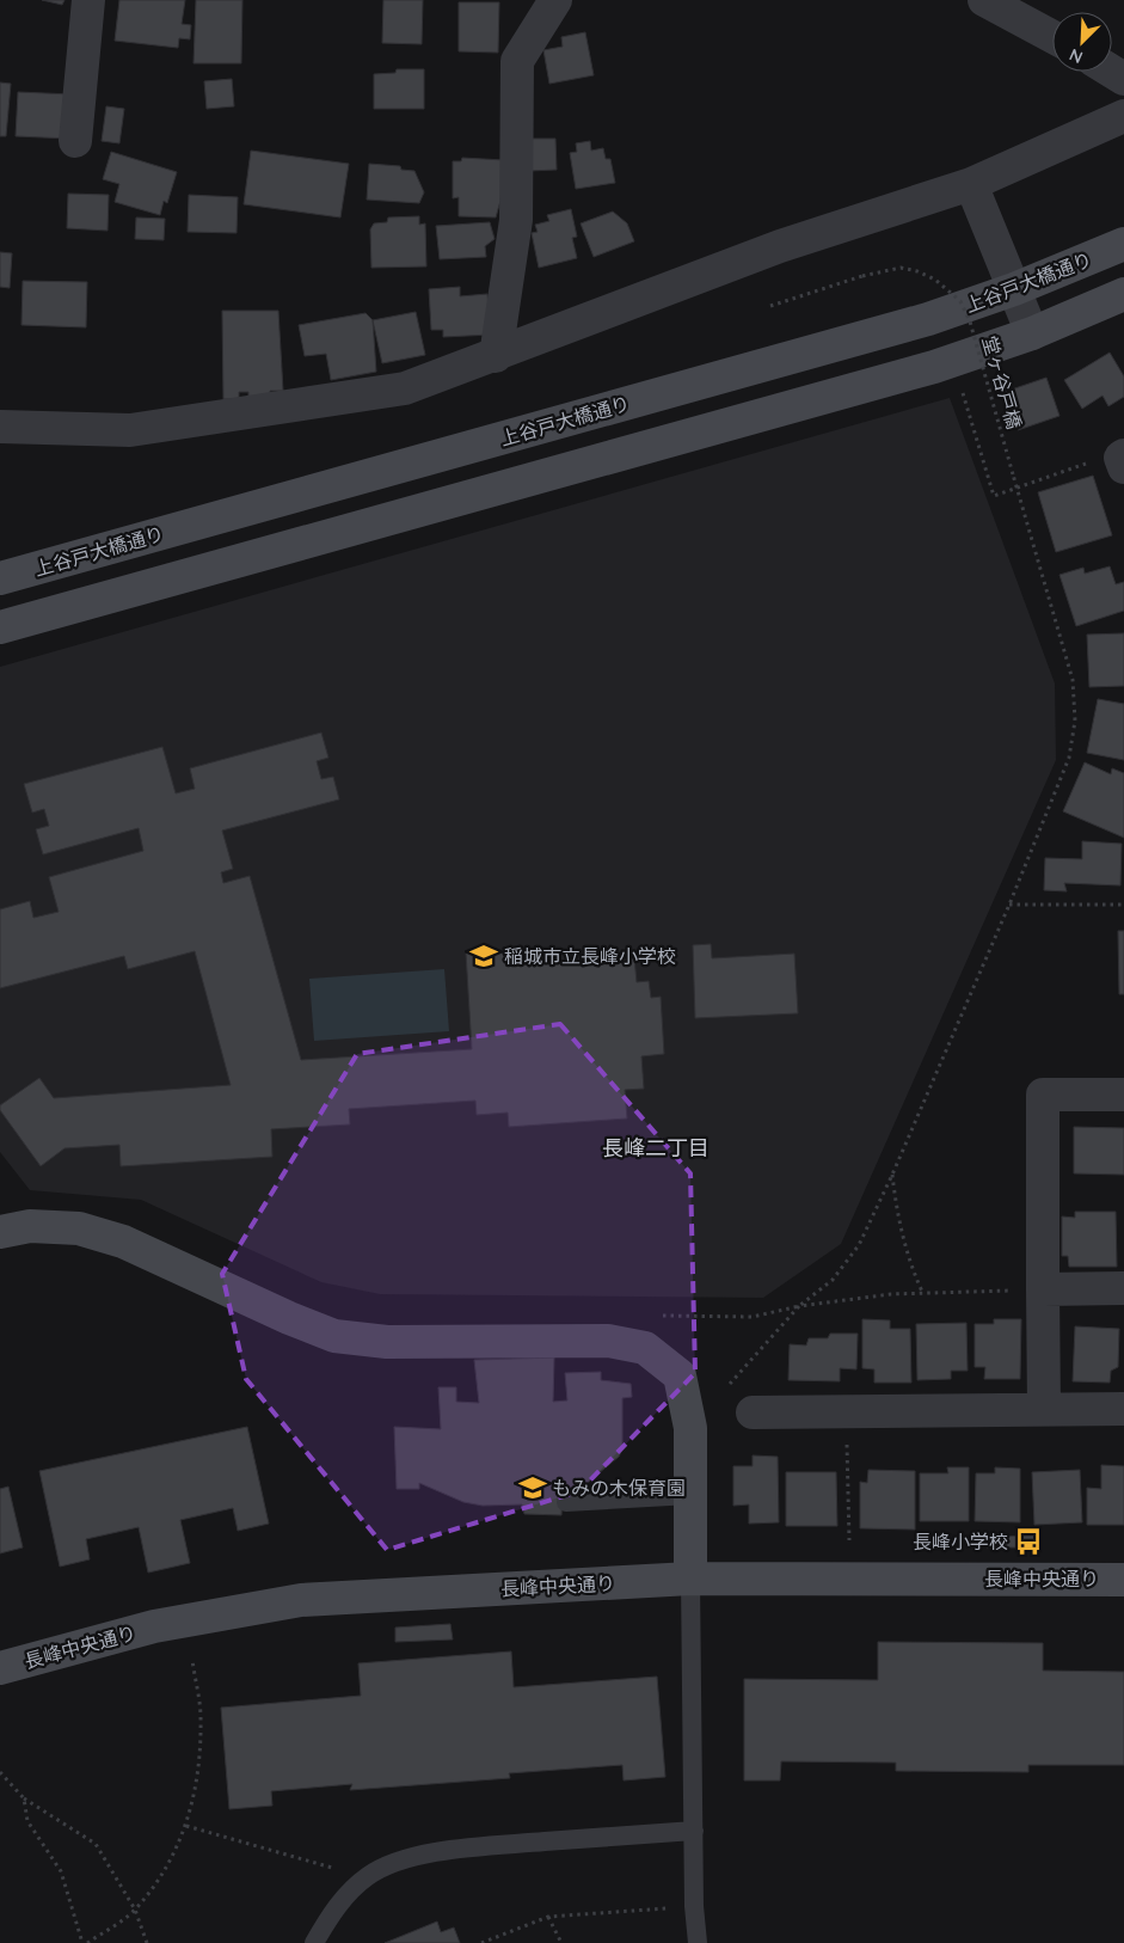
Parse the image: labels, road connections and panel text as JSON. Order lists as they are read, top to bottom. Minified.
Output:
{"streets":{"street":["上谷戸大橋通り","長峰中央通り"],"path":["堂ヶ谷戸橋"]},"districts":["長峰二丁目"],"places":{"school or university":["稲城市立長峰小学校","もみの木保育園"],"bus stop":["長峰小学校"]},"north":"bottom left"}
